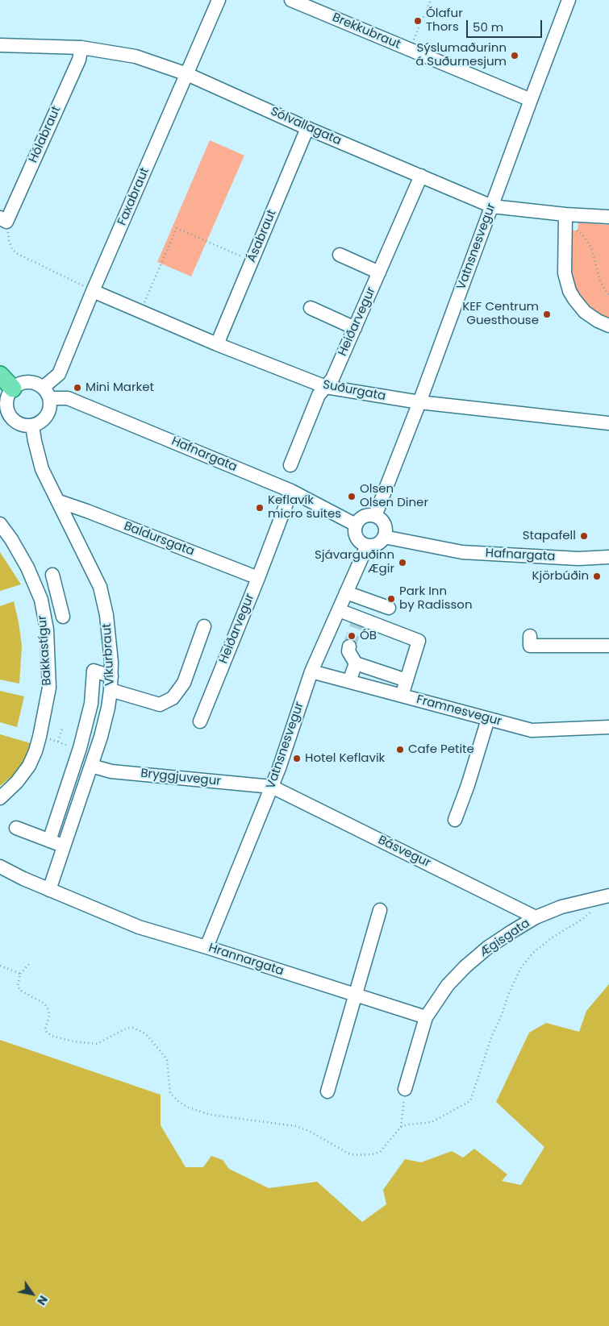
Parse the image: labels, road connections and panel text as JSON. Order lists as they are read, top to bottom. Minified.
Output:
{"streets":{"street":["Brekkubraut","Sólvallagata","Hólabraut","Faxabraut","Ásabraut","Vatnsnesvegur","Heiðarvegur","Suðurgata","Hafnargata","Baldursgata","Bakkastígur","Víkurbraut","Framnesvegur","Bryggjuvegur","Básvegur","Ægisgata","Hrannargata"]},"crossings":[["Brekkubraut","Vatnsnesvegur"],["Sólvallagata","Hólabraut"],["Sólvallagata","Faxabraut"],["Sólvallagata","Ásabraut"],["Sólvallagata","Vatnsnesvegur"],["Sólvallagata","Heiðarvegur"],["Faxabraut","Suðurgata"],["Faxabraut","Hafnargata"],["Faxabraut","Víkurbraut"],["Ásabraut","Suðurgata"],["Vatnsnesvegur","Suðurgata"],["Vatnsnesvegur","Hafnargata"],["Vatnsnesvegur","Framnesvegur"],["Vatnsnesvegur","Bryggjuvegur"],["Vatnsnesvegur","Básvegur"],["Vatnsnesvegur","Hrannargata"],["Heiðarvegur","Suðurgata"],["Heiðarvegur","Hafnargata"],["Heiðarvegur","Baldursgata"],["Hafnargata","Víkurbraut"],["Baldursgata","Víkurbraut"],["Víkurbraut","Bryggjuvegur"],["Víkurbraut","Hrannargata"],["Bryggjuvegur","Básvegur"],["Básvegur","Ægisgata"],["Ægisgata","Hrannargata"]],"places":["Ólafur Thors","Sýslumaðurinn á Suðurnesjum","KEF Centrum Guesthouse","Mini Market","Olsen Olsen Diner","Keflavík micro suites","Stapafell","Sjávarguðinn Ægir","Kjörbúðin","Park Inn by Radisson","ÓB","Cafe Petite","Hotel Keflavik"],"scale_bar":"50 m","north":"bottom right"}
